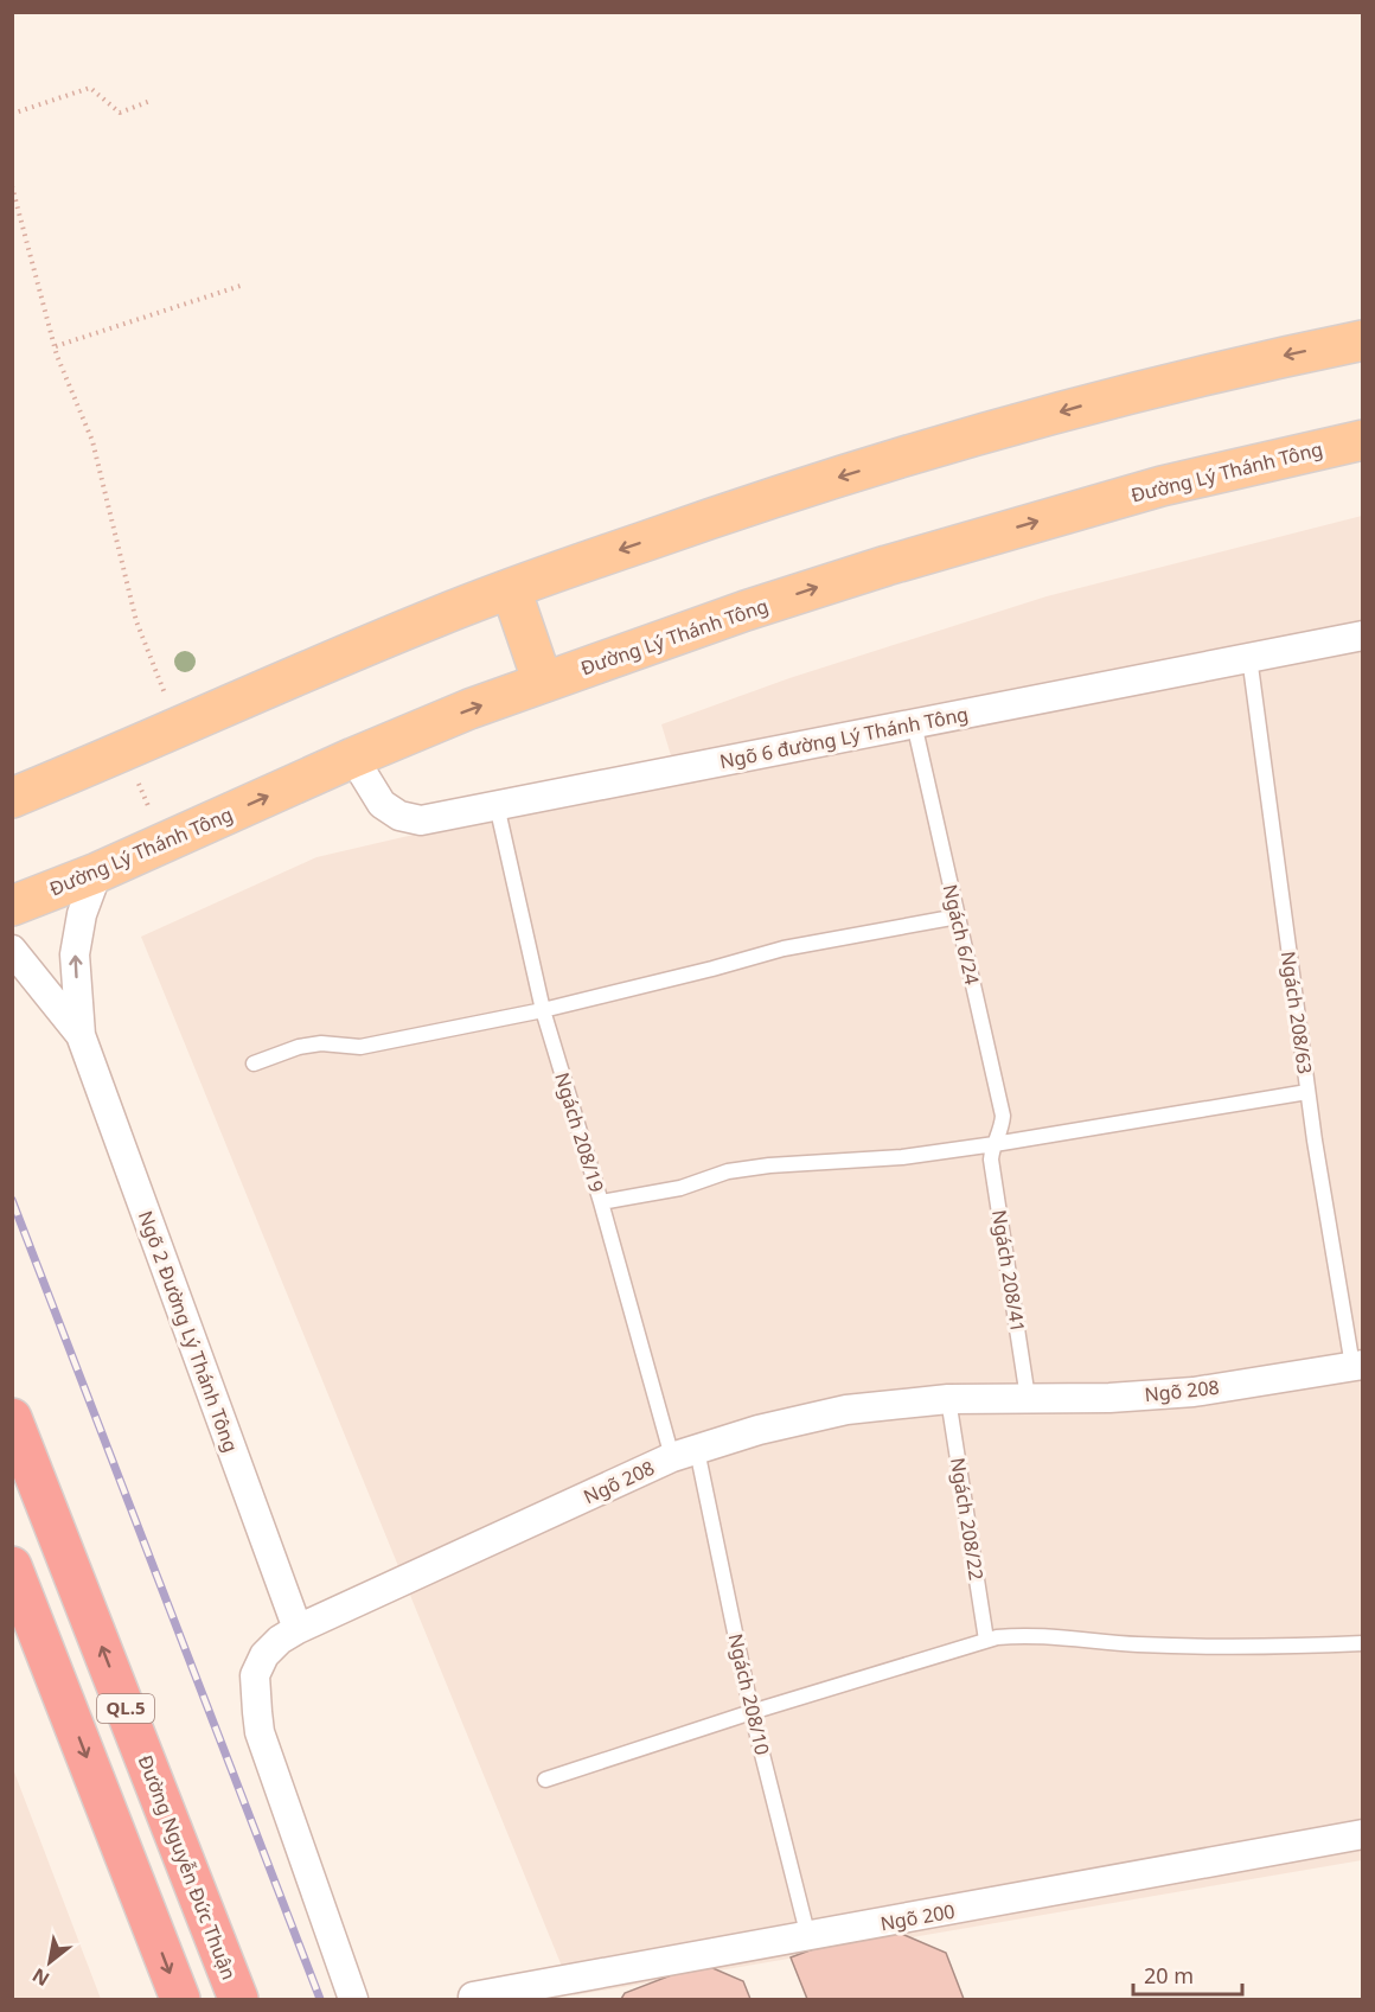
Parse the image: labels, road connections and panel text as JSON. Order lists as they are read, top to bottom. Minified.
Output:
{"streets":{"highway":["QL.5","Đường Nguyễn Đức Thuận"],"main road":["Đường Lý Thánh Tông"],"street":["Ngõ 6 đường Lý Thánh Tông","Ngõ 2 Đường Lý Thánh Tông","Ngõ 208","Ngõ 200"],"lane":["Ngách 6/24","Ngách 208/63","Ngách 208/19","Ngách 208/41","Ngách 208/22","Ngách 208/10"]},"crossings":[["Đường Lý Thánh Tông","Ngõ 6 đường Lý Thánh Tông"],["Ngõ 6 đường Lý Thánh Tông","Ngách 6/24"],["Ngõ 6 đường Lý Thánh Tông","Ngách 208/63"],["Ngõ 6 đường Lý Thánh Tông","Ngách 208/19"],["Ngách 6/24","Ngách 208/41"],["Ngách 208/63","Ngõ 208"],["Ngách 208/19","Ngõ 208"],["Ngách 208/19","Ngách 208/10"],["Ngách 208/41","Ngõ 208"],["Ngõ 2 Đường Lý Thánh Tông","Ngõ 208"],["Ngõ 208","Ngách 208/22"],["Ngõ 208","Ngách 208/10"],["Ngách 208/10","Ngõ 200"]],"scale_bar":"20 m","north":"bottom left"}
